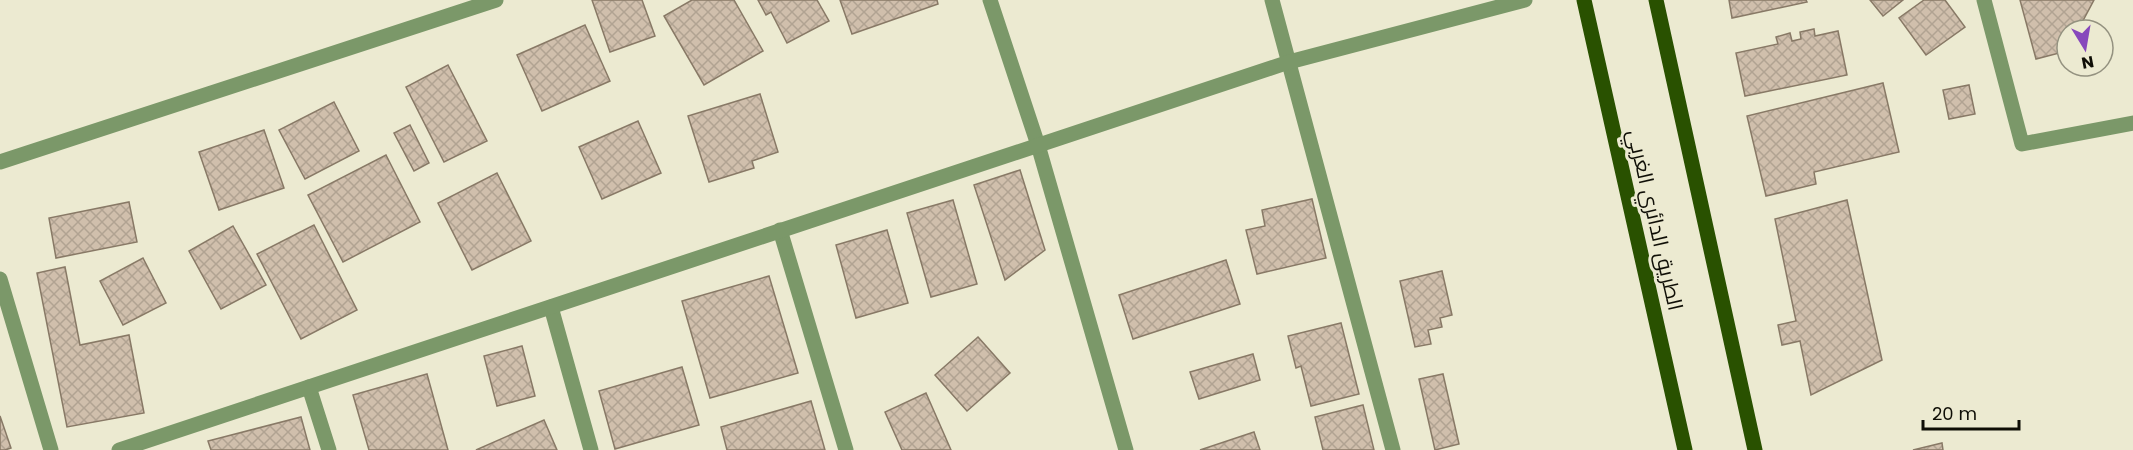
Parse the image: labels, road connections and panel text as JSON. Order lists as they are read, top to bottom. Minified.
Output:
{"streets":{"main road":["الطريق الدائري الغربي"]},"scale_bar":"20 m","north":"bottom"}
